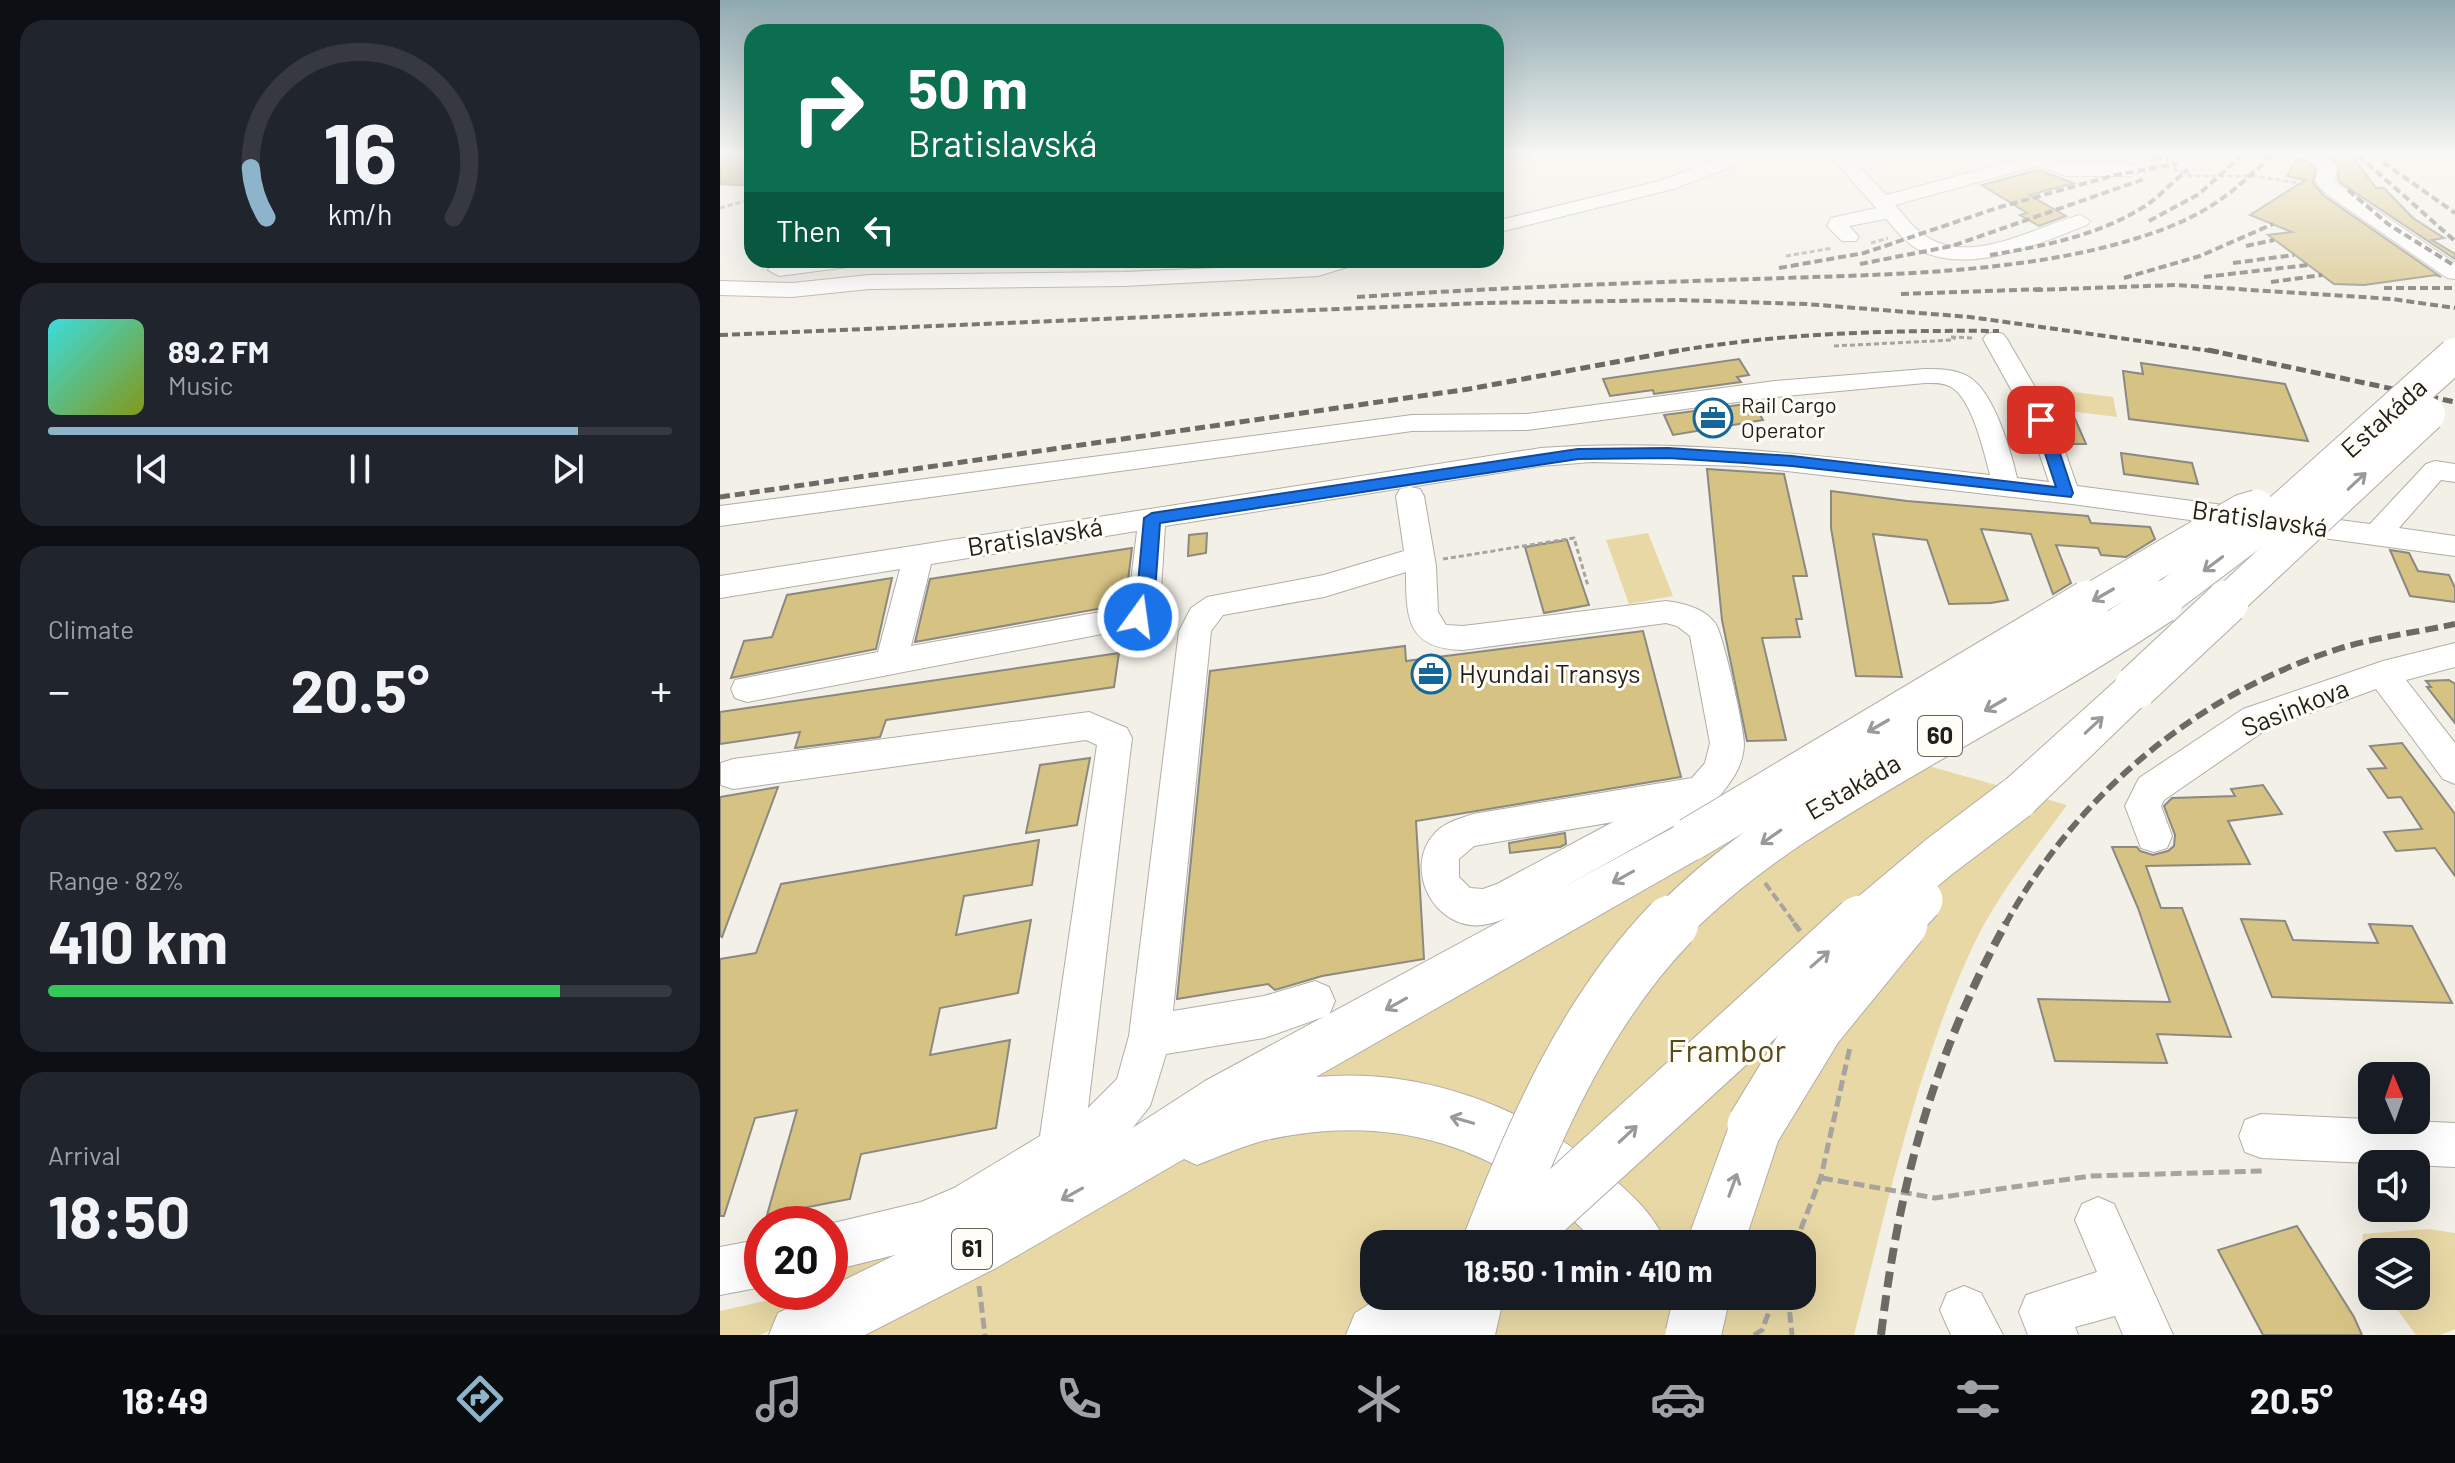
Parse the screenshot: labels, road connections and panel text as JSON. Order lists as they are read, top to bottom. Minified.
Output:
{"streets":{"main road":["Estakáda","60","61"],"street":["Bratislavská","Sasinkova"]},"parks":["Frambor"],"places":{"office":["Rail Cargo Operator","Hyundai Transys"]},"north":"top","page":{"turn":["50 m","Bratislavská"],"then":"Then","song":["89.2 FM","Music"],"tile":["Climate",["Range · 82%","410 km"],["Arrival","18:50"]],"heat":["−","20.5°","+"],"limit":"20","trip":"18:50 · 1 min · 410 m","tabs":["18:49","20.5°"],"gauge":["16","km/h"]}}
